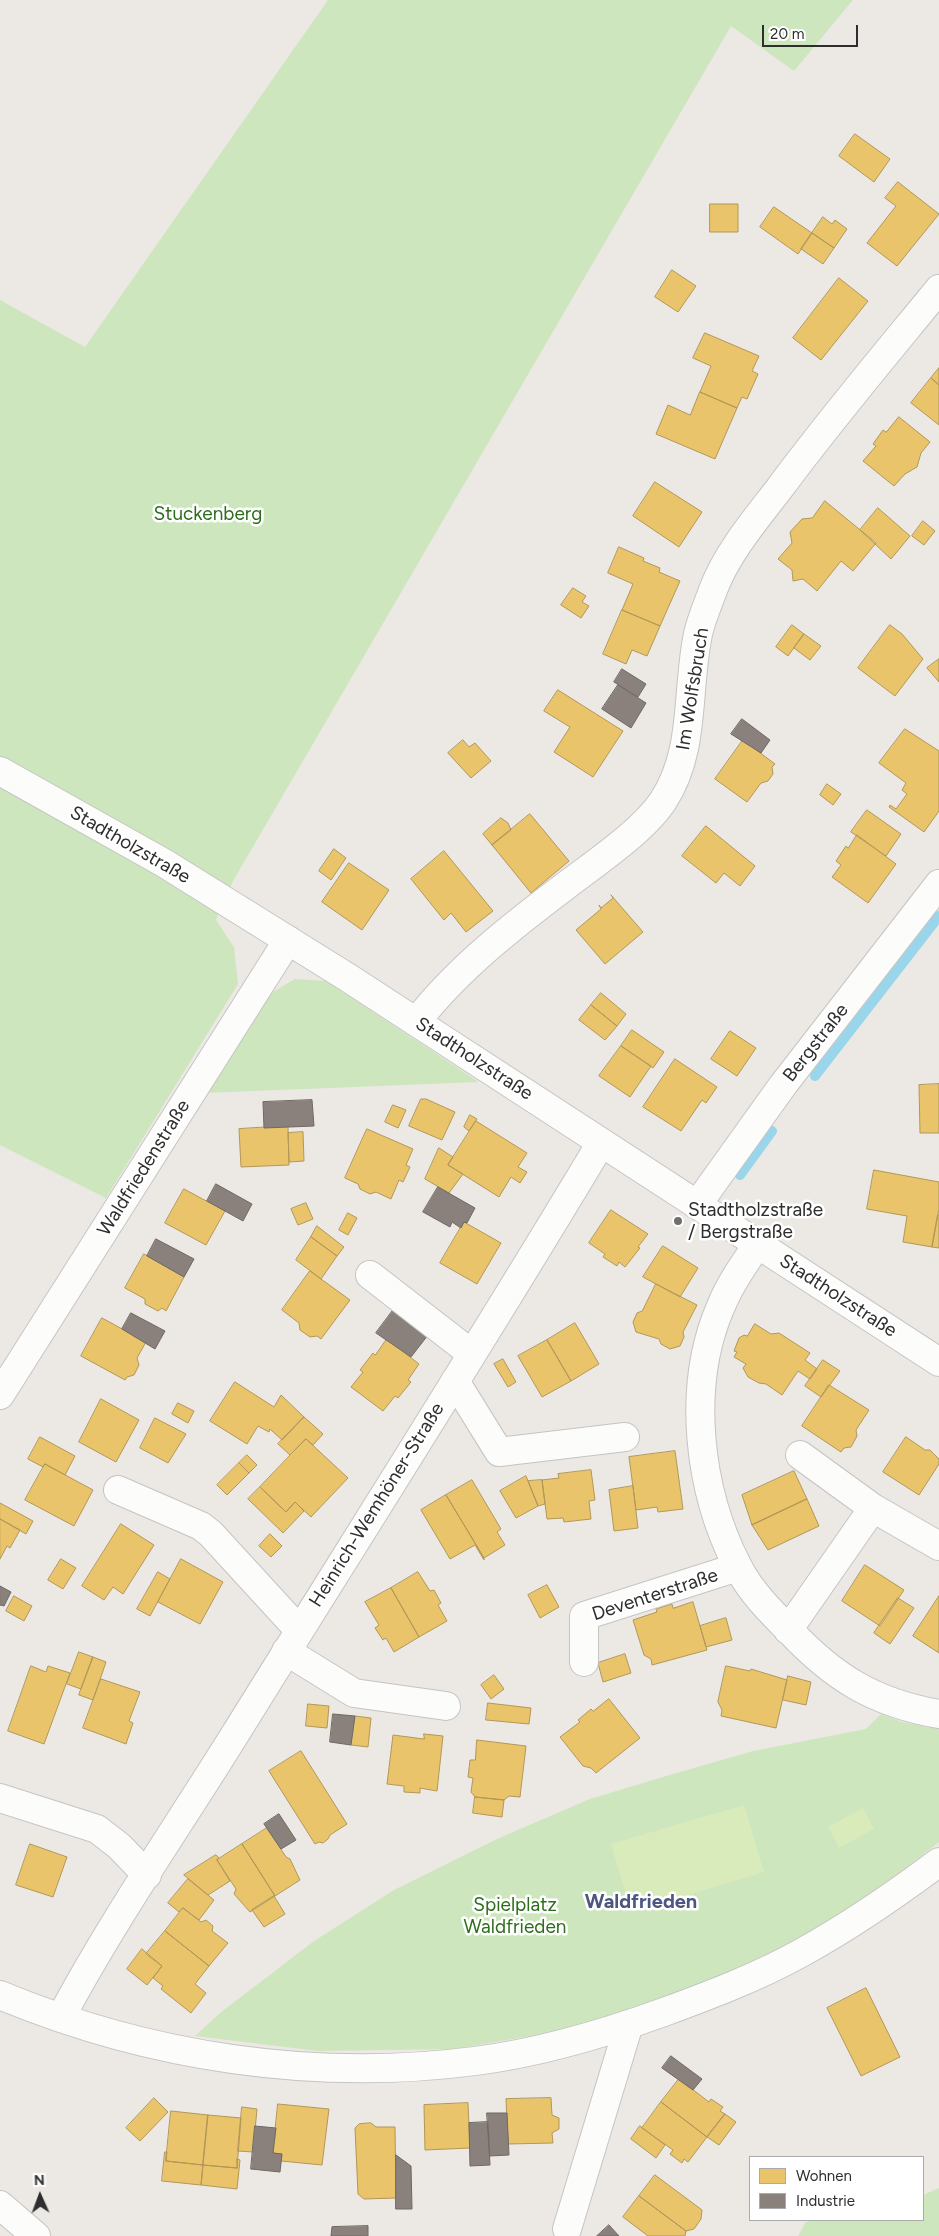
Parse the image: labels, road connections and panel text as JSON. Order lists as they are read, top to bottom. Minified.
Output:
{"streets":{"street":["Im Wolfsbruch","Stadtholzstraße","Bergstraße","Waldfriedenstraße","Heinrich-Wemhöner-Straße","Deventerstraße"]},"crossings":[["Im Wolfsbruch","Stadtholzstraße"],["Stadtholzstraße","Bergstraße"],["Stadtholzstraße","Waldfriedenstraße"],["Stadtholzstraße","Heinrich-Wemhöner-Straße"],["Stadtholzstraße","Deventerstraße"]],"districts":["Waldfrieden"],"parks":["Stuckenberg","Spielplatz Waldfrieden"],"places":["Stadtholzstraße / Bergstraße"],"legend":["Wohnen","Industrie"],"scale_bar":"20 m","north":"top"}
